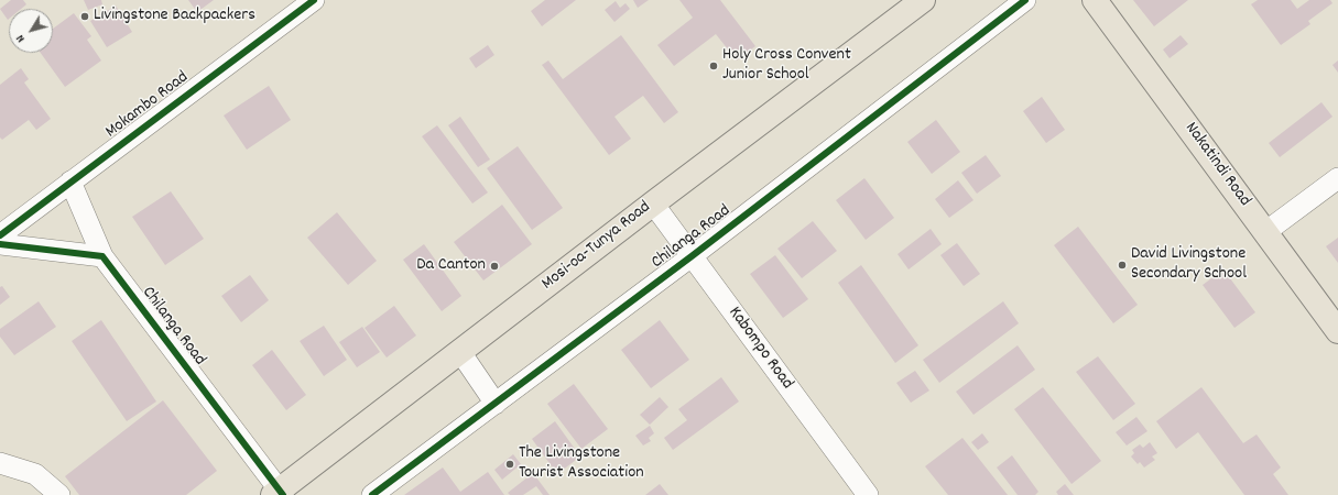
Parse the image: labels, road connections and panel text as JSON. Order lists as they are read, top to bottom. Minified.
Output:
{"streets":{"highway":["Nakatindi Road","Mosi-oa-Tunya Road"],"street":["Mokambo Road","Chilanga Road","Kabompo Road"]},"crossings":[["Mokambo Road","Chilanga Road"],["Chilanga Road","Mosi-oa-Tunya Road"],["Chilanga Road","Kabompo Road"],["Mosi-oa-Tunya Road","Kabompo Road"]],"places":["Livingstone Backpackers","Holy Cross Convent Junior School","David Livingstone Secondary School","Da Canton","The Livingstone Tourist Association"],"north":"bottom left"}
